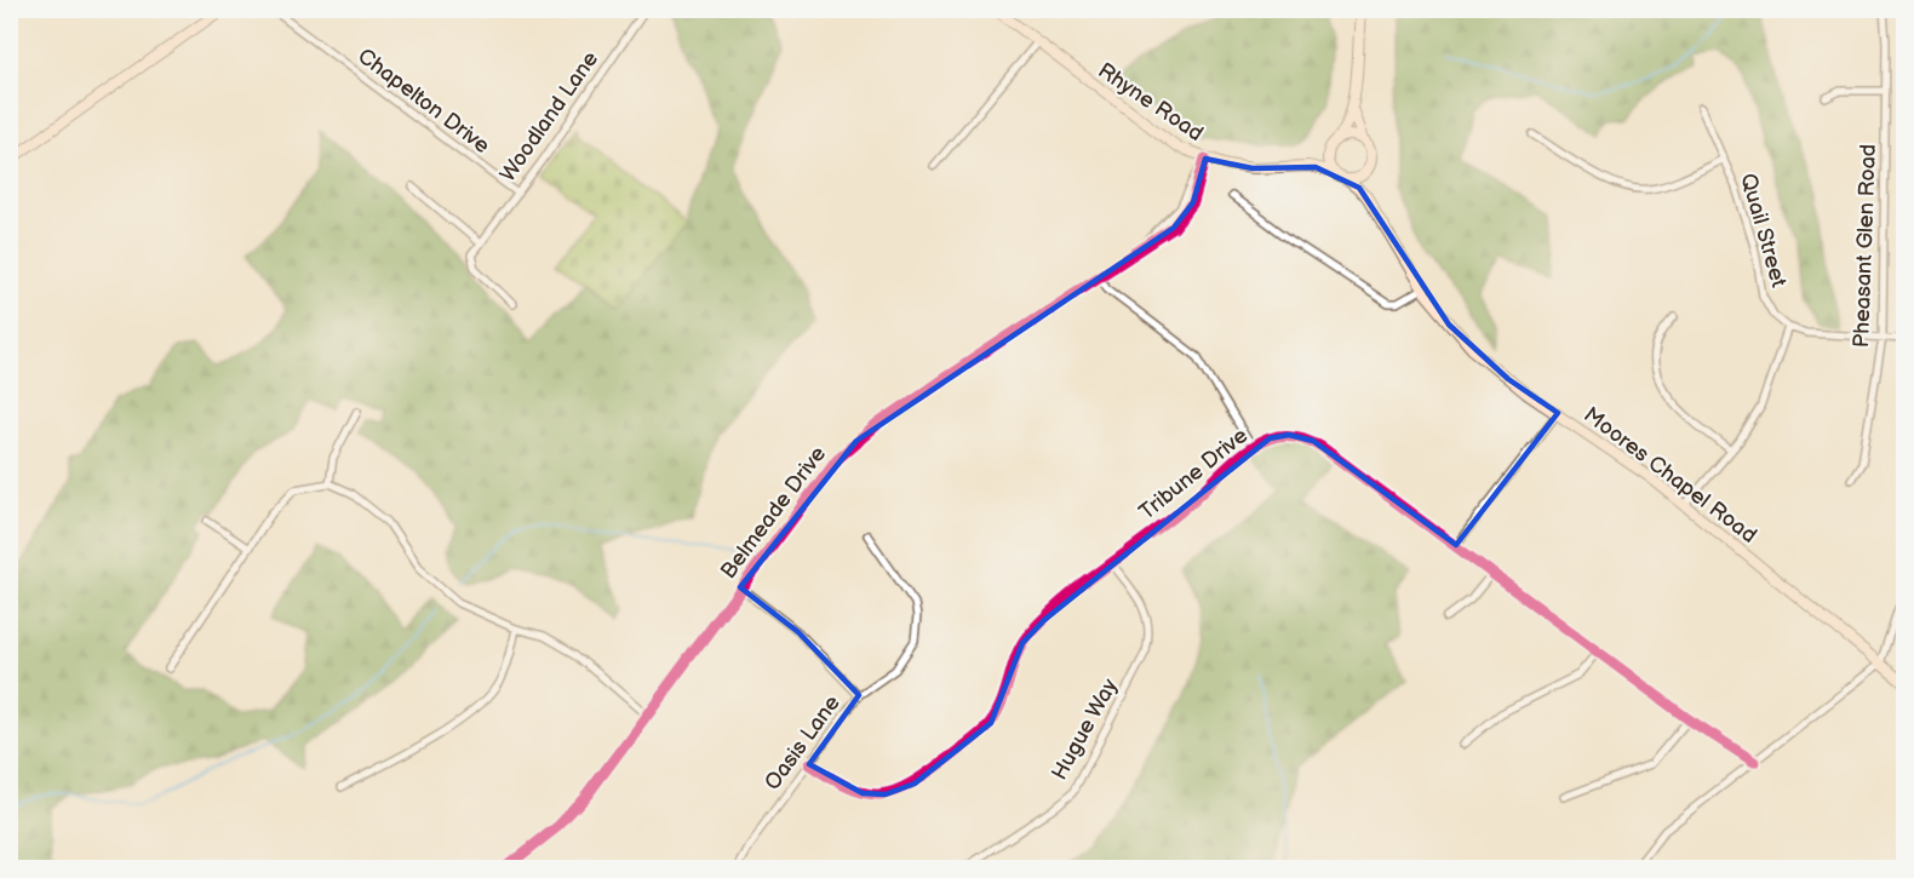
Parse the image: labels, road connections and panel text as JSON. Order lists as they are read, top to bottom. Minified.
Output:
{"streets":{"main road":["Rhyne Road","Moores Chapel Road"],"street":["Chapelton Drive","Woodland Lane","Quail Street","Pheasant Glen Road","Tribune Drive","Belmeade Drive","Hugue Way","Oasis Lane"]},"crossings":[["Chapelton Drive","Woodland Lane"],["Rhyne Road","Moores Chapel Road"],["Rhyne Road","Belmeade Drive"],["Tribune Drive","Hugue Way"],["Tribune Drive","Oasis Lane"]]}
